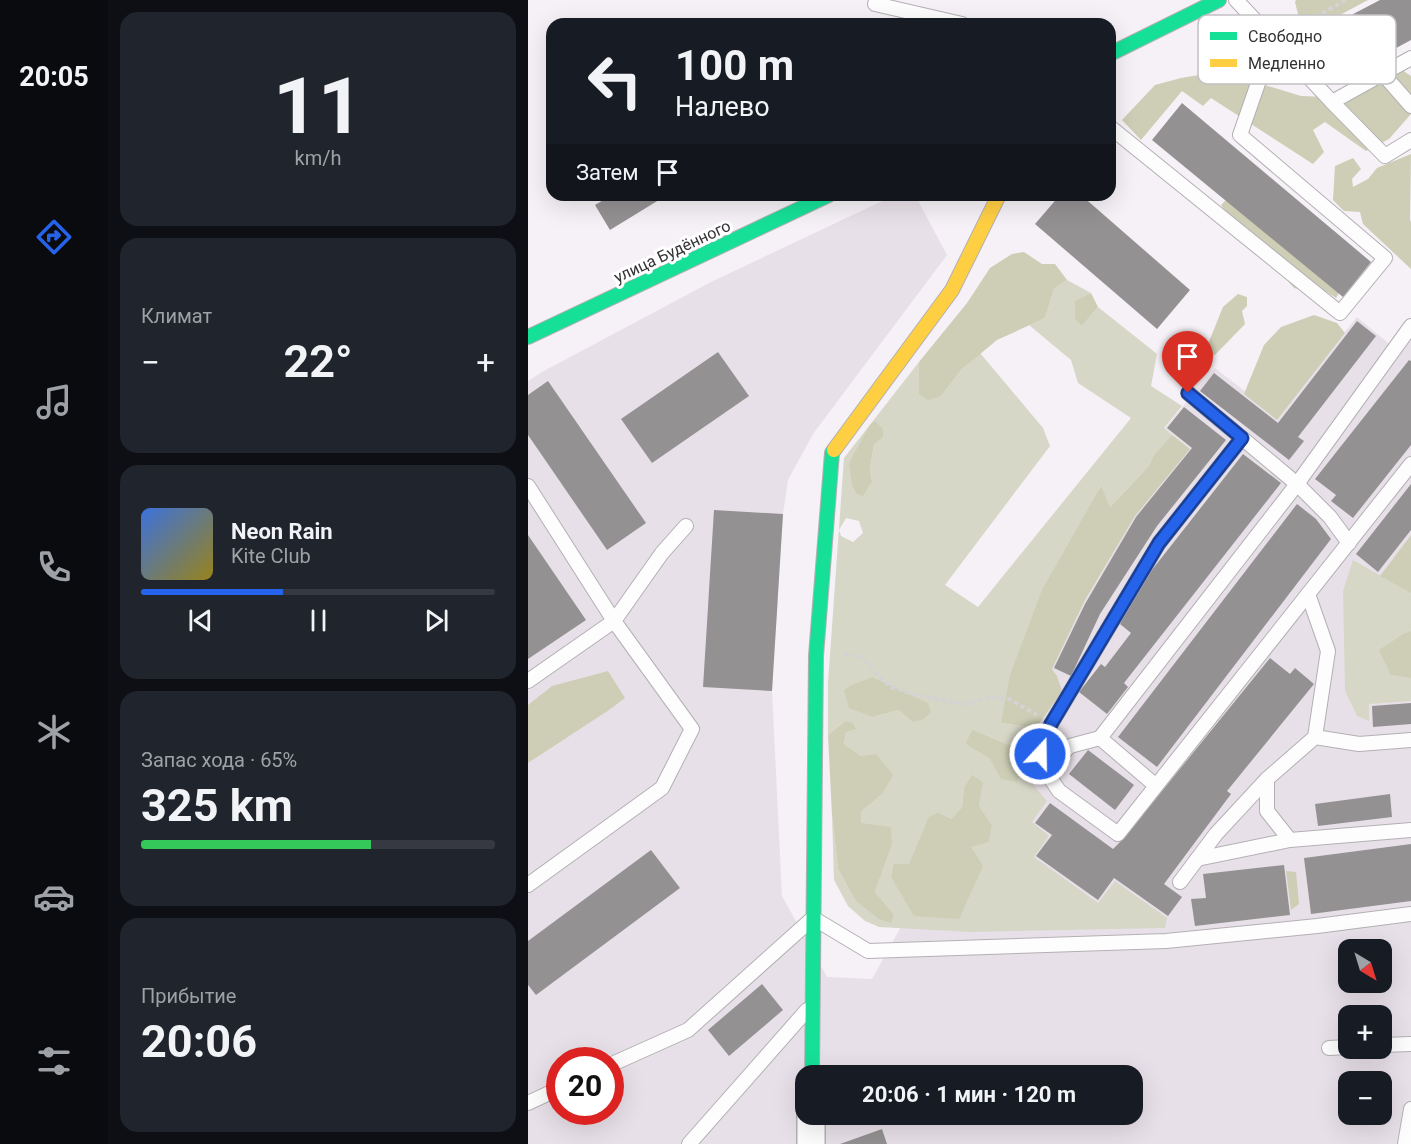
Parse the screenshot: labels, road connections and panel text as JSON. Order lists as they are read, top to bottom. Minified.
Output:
{"streets":{"street":["улица Будённого"]},"legend":["Свободно","Медленно"],"north":"bottom right","page":{"tabs":"20:05","tile":[["11","km/h"],"Климат",["Запас хода · 65%","325 km"],["Прибытие","20:06"]],"turn":["100 m","Налево"],"then":"Затем","heat":["−","22°","+"],"song":["Neon Rain","Kite Club"],"map_buttons":["+","−"],"limit":"20","trip":"20:06 · 1 мин · 120 m"}}
